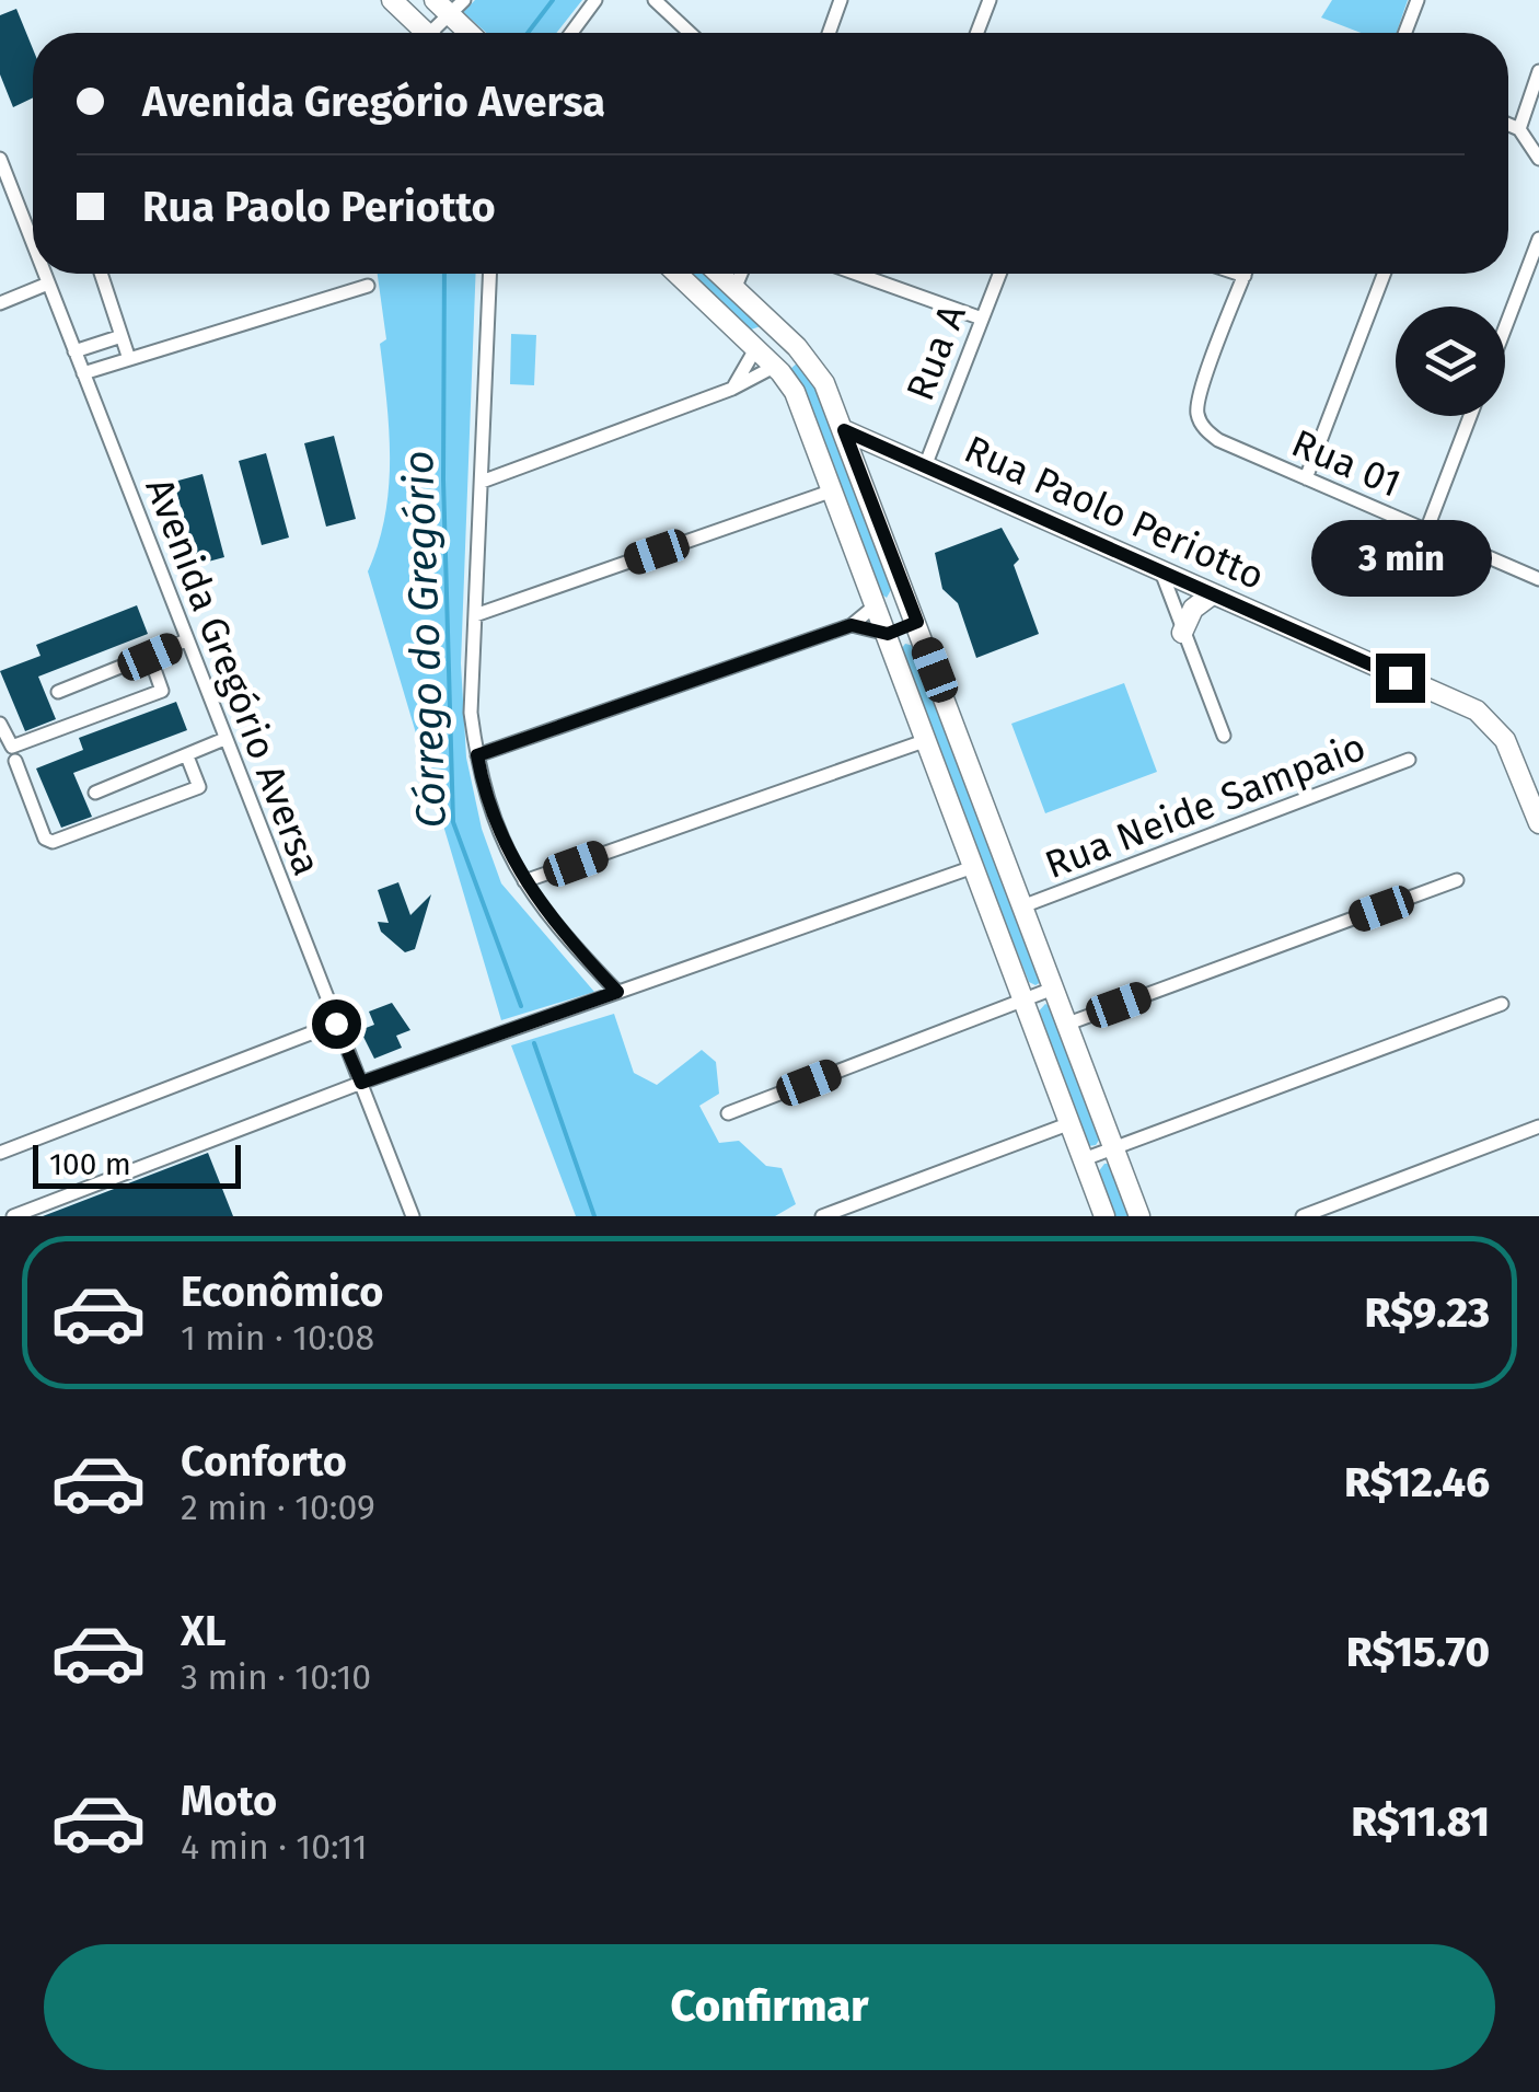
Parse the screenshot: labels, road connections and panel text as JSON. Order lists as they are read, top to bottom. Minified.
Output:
{"streets":{"street":["Rua A","Rua 01","Rua Paolo Periotto","Avenida Gregório Aversa","Rua Neide Sampaio"]},"crossings":[["Rua A","Rua Paolo Periotto"]],"water":["Córrego do Gregório"],"scale_bar":"100 m","page":{"banner":["Avenida Gregório Aversa","Rua Paolo Periotto"],"bubble":"3 min","scale":"100 m","list":[{"name":"Econômico","note":"1 min · 10:08","value":"R$9.23"},{"name":"Conforto","note":"2 min · 10:09","value":"R$12.46"},{"name":"XL","note":"3 min · 10:10","value":"R$15.70"},{"name":"Moto","note":"4 min · 10:11","value":"R$11.81"}],"buttons":"Confirmar"}}
